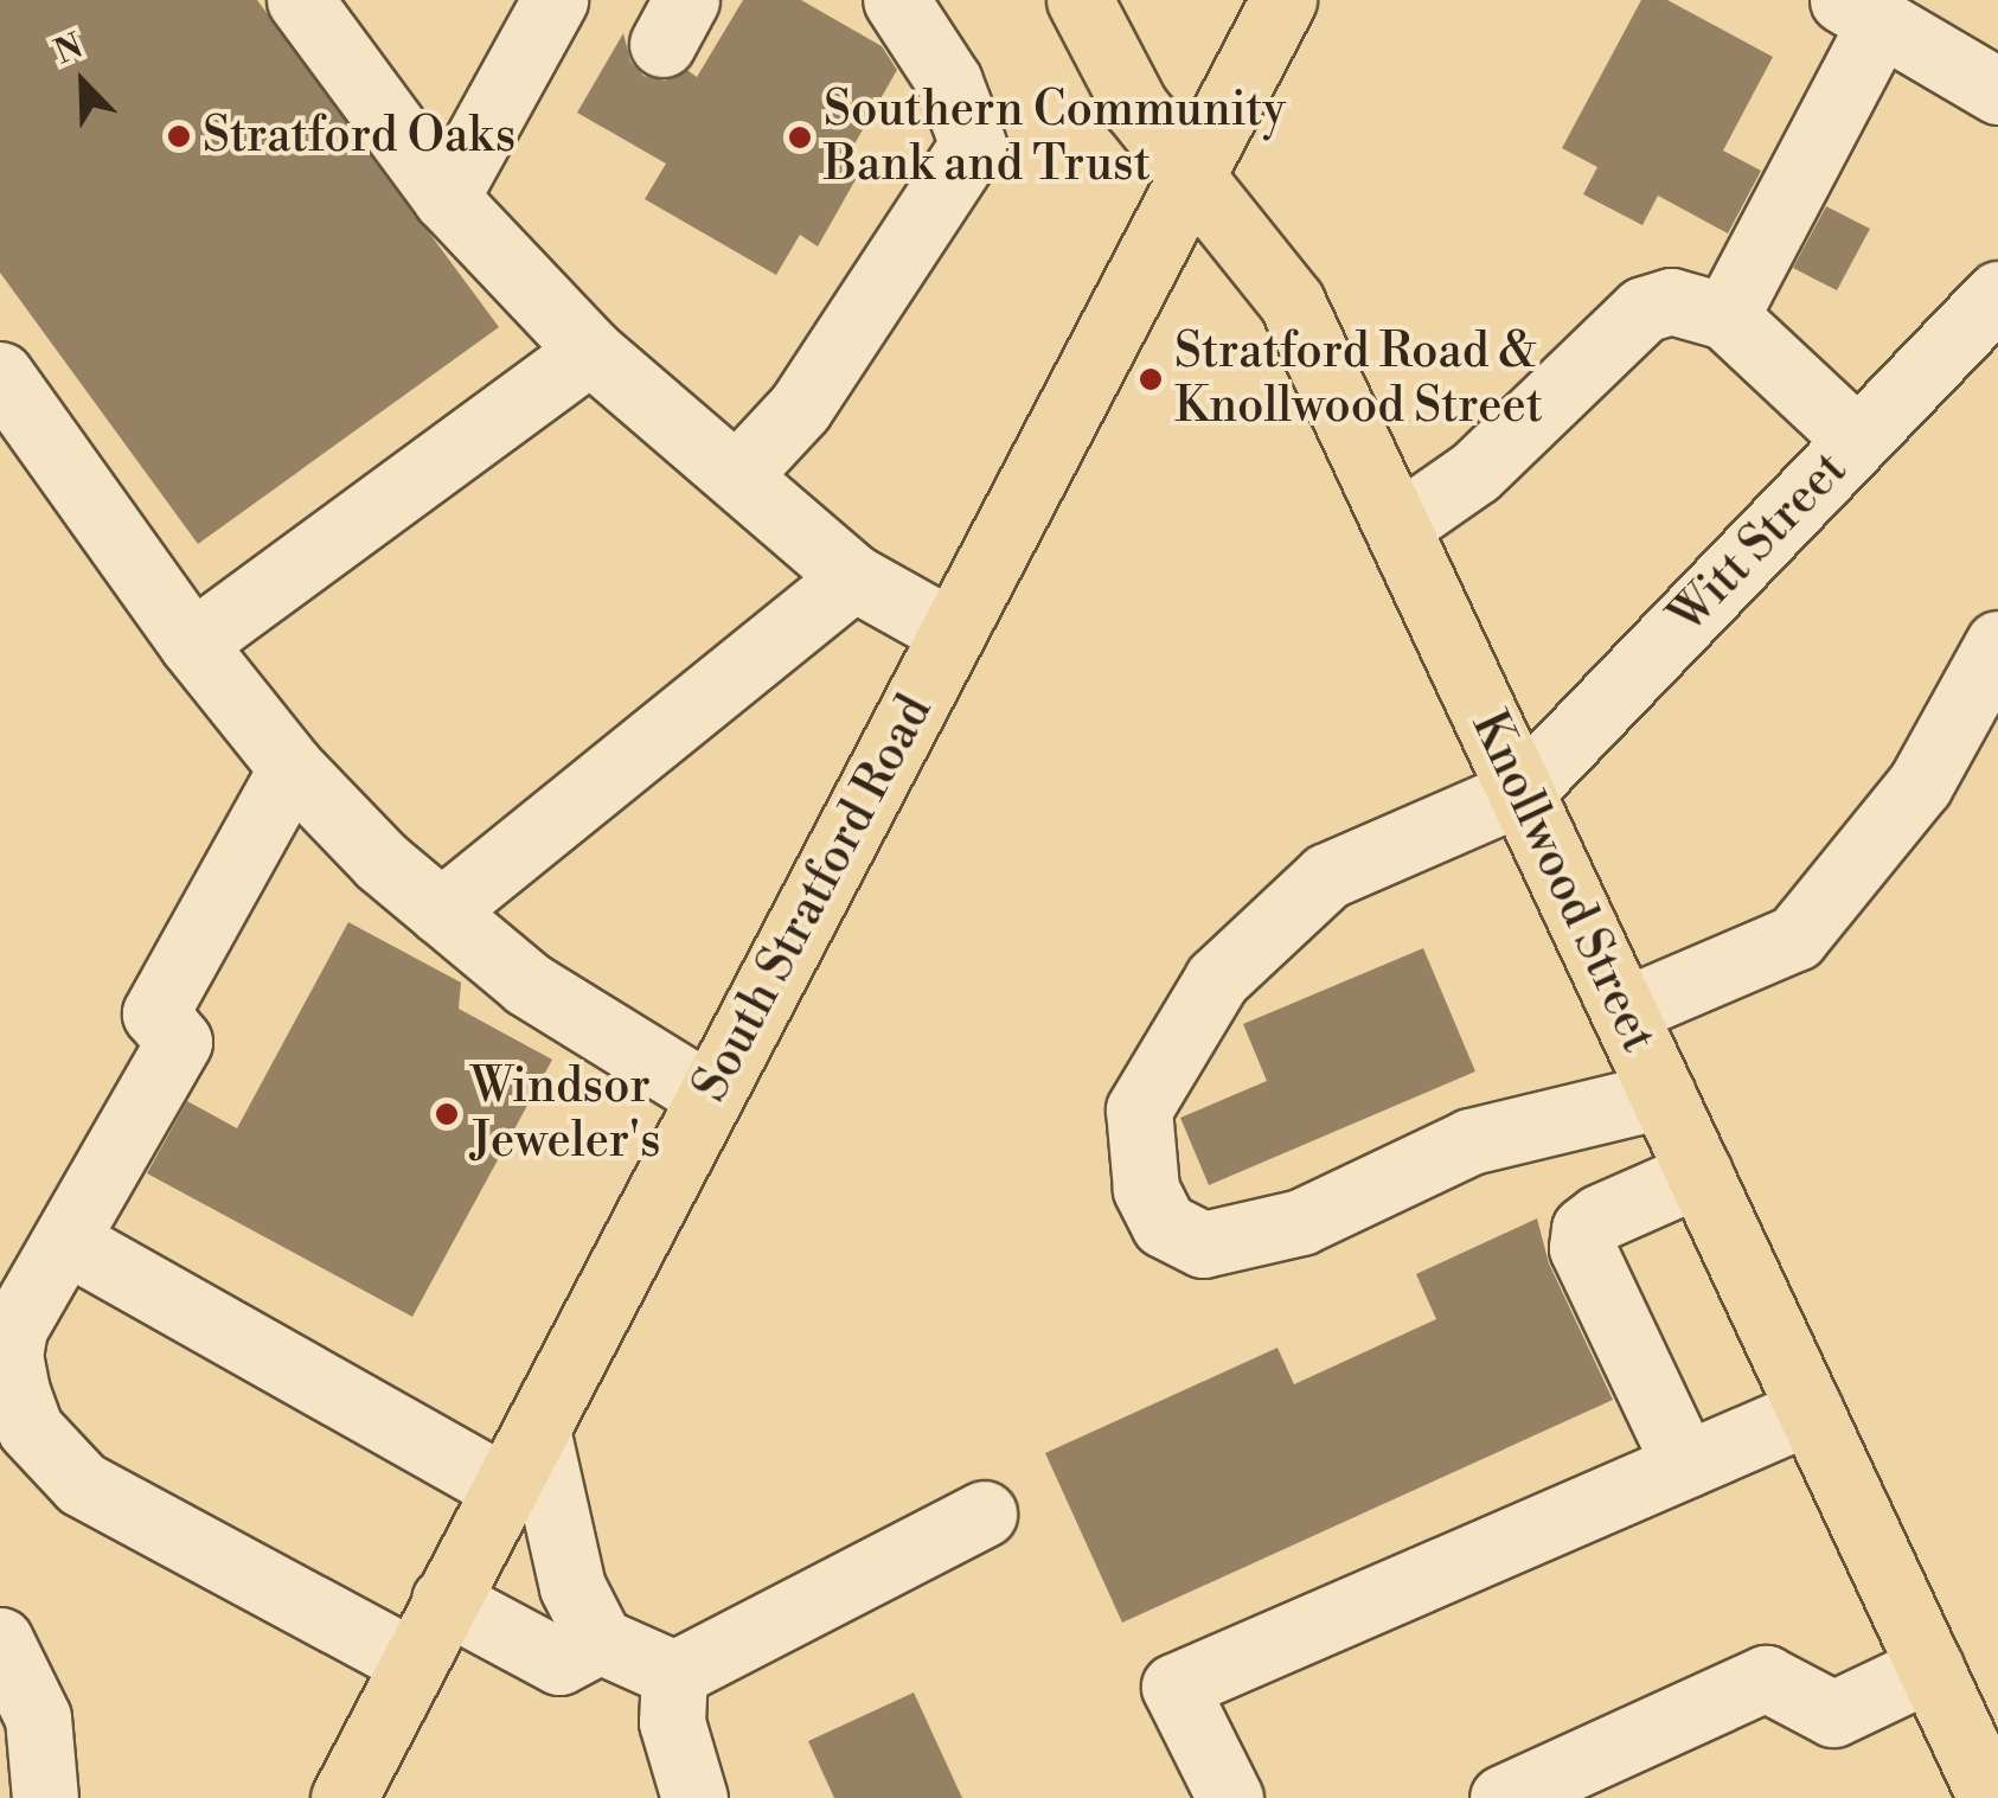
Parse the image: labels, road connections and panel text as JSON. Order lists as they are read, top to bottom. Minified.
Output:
{"streets":{"main road":["Knollwood Street","South Stratford Road"],"street":["Witt Street"]},"crossings":[["Witt Street","Knollwood Street"],["Knollwood Street","South Stratford Road"]],"places":["Stratford Oaks","Southern Community Bank and Trust","Stratford Road & Knollwood Street","Windsor Jeweler's"],"north":"top left"}
